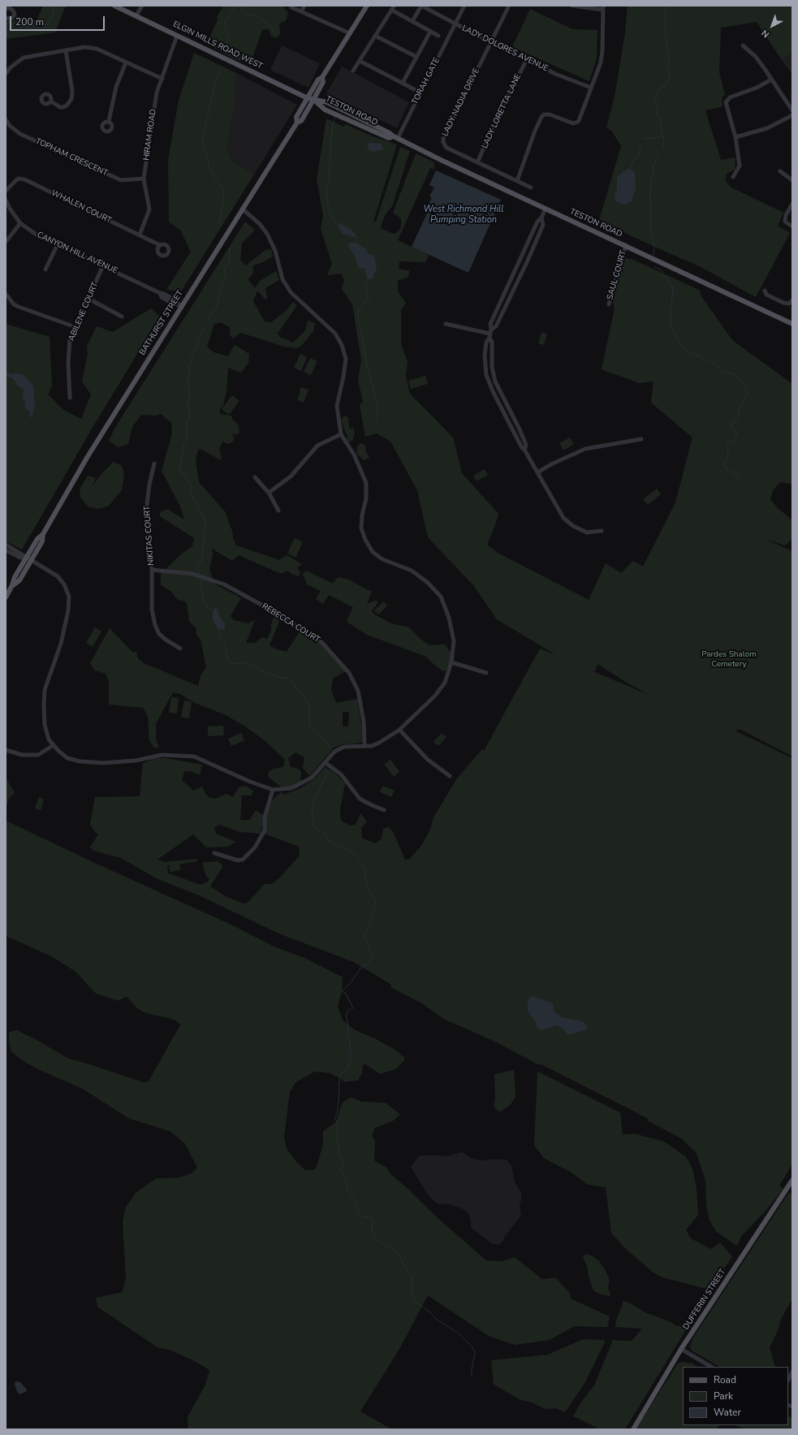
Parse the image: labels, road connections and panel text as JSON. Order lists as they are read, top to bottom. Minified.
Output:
{"streets":{"main road":["ELGIN MILLS ROAD WEST","TESTON ROAD","BATHURST STREET","DUFFERIN STREET"],"street":["LADY DOLORES AVENUE","TORAH GATE","LADY NADIA DRIVE","LADY LORETTA LANE","HIRAM ROAD","TOPHAM CRESCENT","WHALEN COURT","CANYON HILL AVENUE","SAUL COURT","ABILENE COURT","NIKITAS COURT","REBECCA COURT"]},"crossings":[["ELGIN MILLS ROAD WEST","TESTON ROAD"],["ELGIN MILLS ROAD WEST","HIRAM ROAD"],["ELGIN MILLS ROAD WEST","BATHURST STREET"],["LADY DOLORES AVENUE","TORAH GATE"],["LADY DOLORES AVENUE","LADY NADIA DRIVE"],["LADY DOLORES AVENUE","LADY LORETTA LANE"],["TORAH GATE","TESTON ROAD"],["LADY NADIA DRIVE","LADY LORETTA LANE"],["TESTON ROAD","SAUL COURT"],["TESTON ROAD","BATHURST STREET"],["HIRAM ROAD","TOPHAM CRESCENT"],["HIRAM ROAD","WHALEN COURT"],["CANYON HILL AVENUE","ABILENE COURT"],["CANYON HILL AVENUE","BATHURST STREET"],["NIKITAS COURT","REBECCA COURT"]],"water":["West Richmond Hill Pumping Station"],"parks":["Pardes Shalom Cemetery"],"legend":["Road","Park","Water"],"scale_bar":"200 m","north":"bottom left"}
